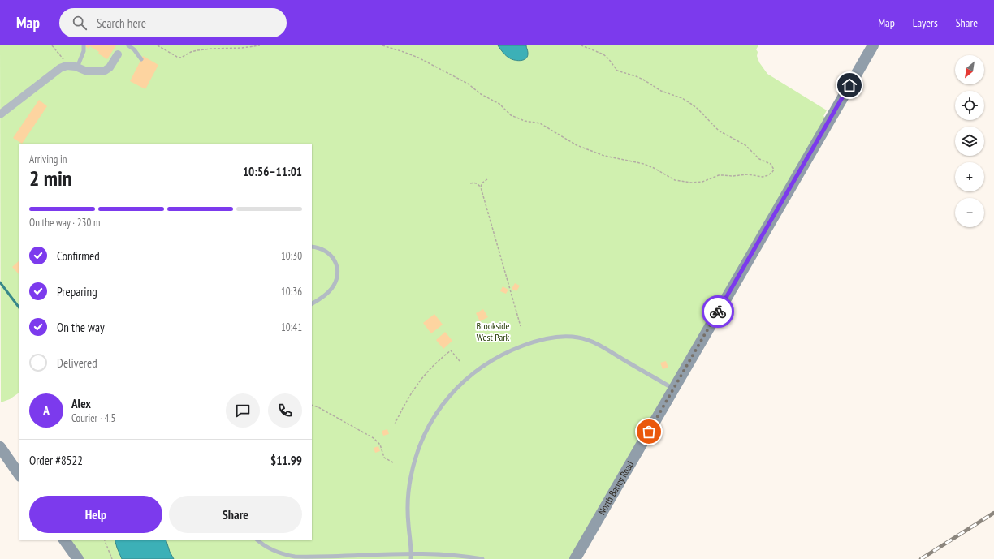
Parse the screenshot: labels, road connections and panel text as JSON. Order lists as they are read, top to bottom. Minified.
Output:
{"streets":{"street":["North Baney Road"]},"parks":["Brookside West Park"],"north":"bottom left","page":{"header":"Map","search":"Search here","nav":["Map","Layers","Share"],"map_buttons":["+","−"],"heading":["2 min","Arriving in","10:56–11:01"],"panel":["Alex","Courier · 4.5","Order #8522","$11.99"],"bar":"On the way · 230 m","list":[["Confirmed","10:30"],["Preparing","10:36"],["On the way","10:41"],"Delivered"],"round":"A","buttons":["Help","Share"]}}
